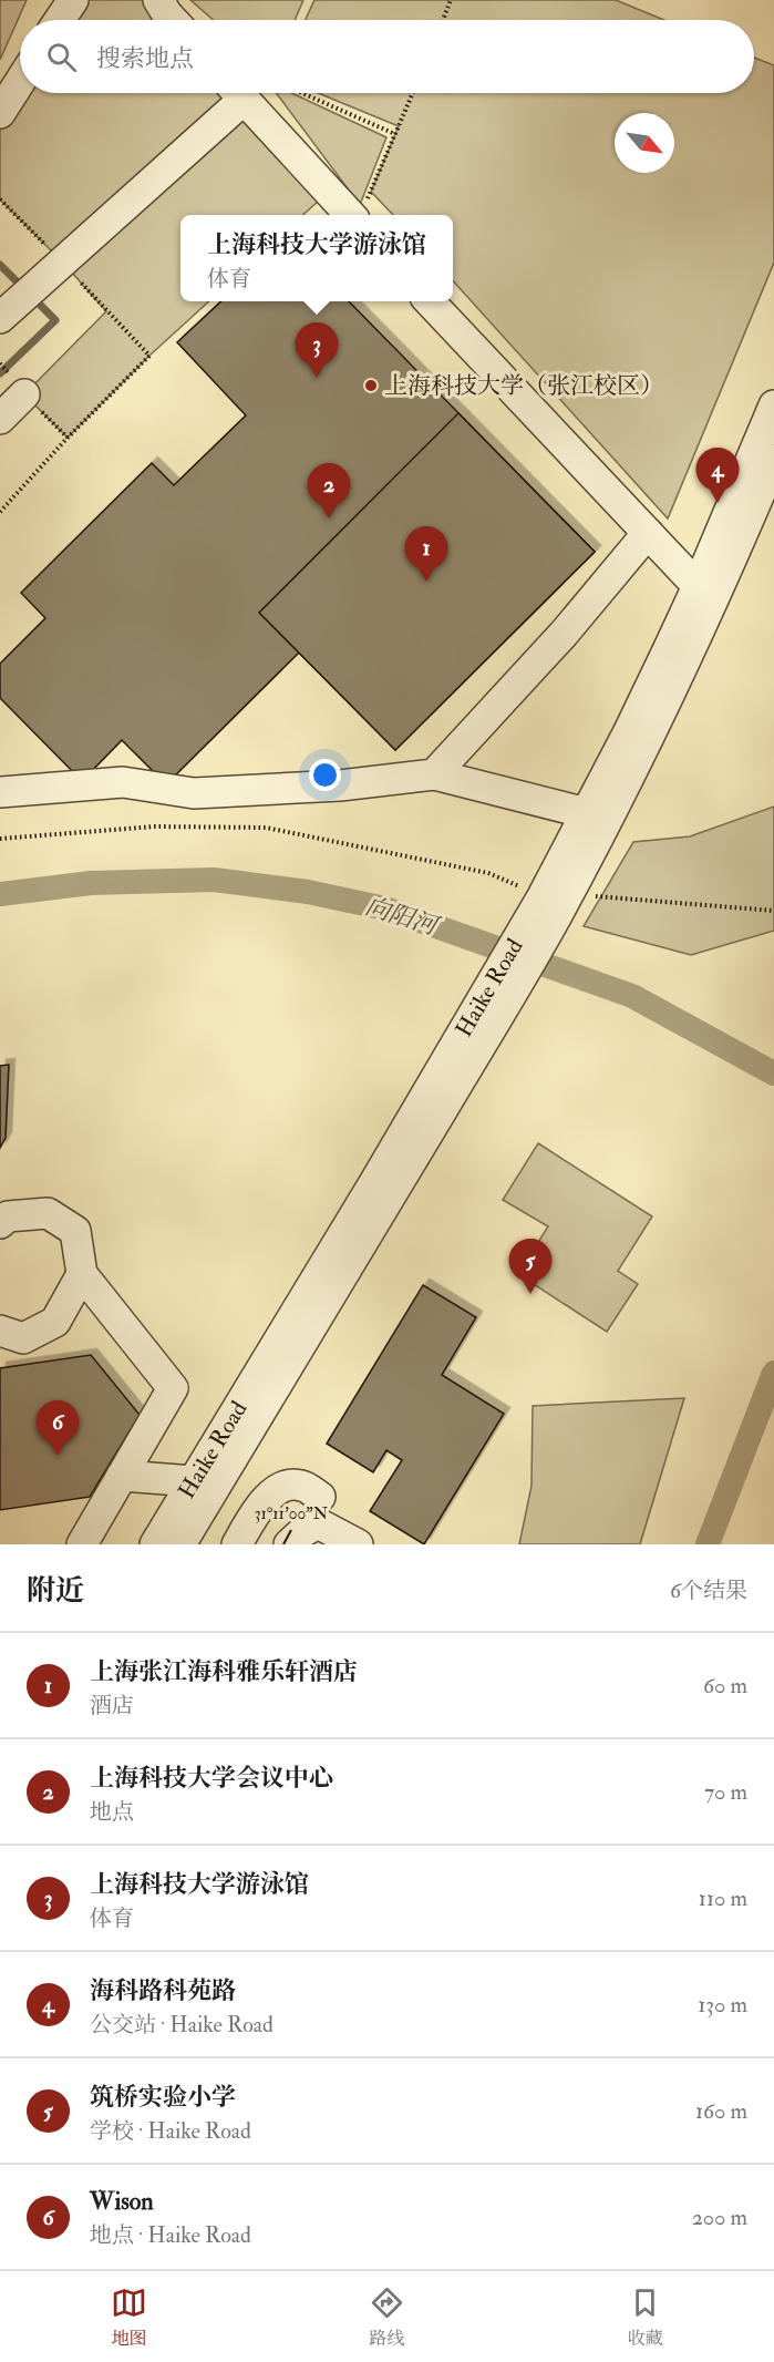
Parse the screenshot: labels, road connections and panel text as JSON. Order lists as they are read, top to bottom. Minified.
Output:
{"streets":{"street":["Haike Road"]},"water":["向阳河"],"places":["上海科技大学（张江校区）"],"north":"bottom right","page":{"search":"搜索地点","popup":["上海科技大学游泳馆","体育"],"pins":["3","4","2","1","5","6"],"heading":["附近","6个结果"],"list":[{"mark":"1","name":"上海张江海科雅乐轩酒店","note":"酒店","value":"60 m"},{"mark":"2","name":"上海科技大学会议中心","note":"地点","value":"70 m"},{"mark":"3","name":"上海科技大学游泳馆","note":"体育","value":"110 m"},{"mark":"4","name":"海科路科苑路","note":"公交站 · Haike Road","value":"130 m"},{"mark":"5","name":"筑桥实验小学","note":"学校 · Haike Road","value":"160 m"},{"mark":"6","name":"Wison","note":"地点 · Haike Road","value":"200 m"}],"nav":["地图","路线","收藏"]},"coordinates":["31°11'00\"N"]}
